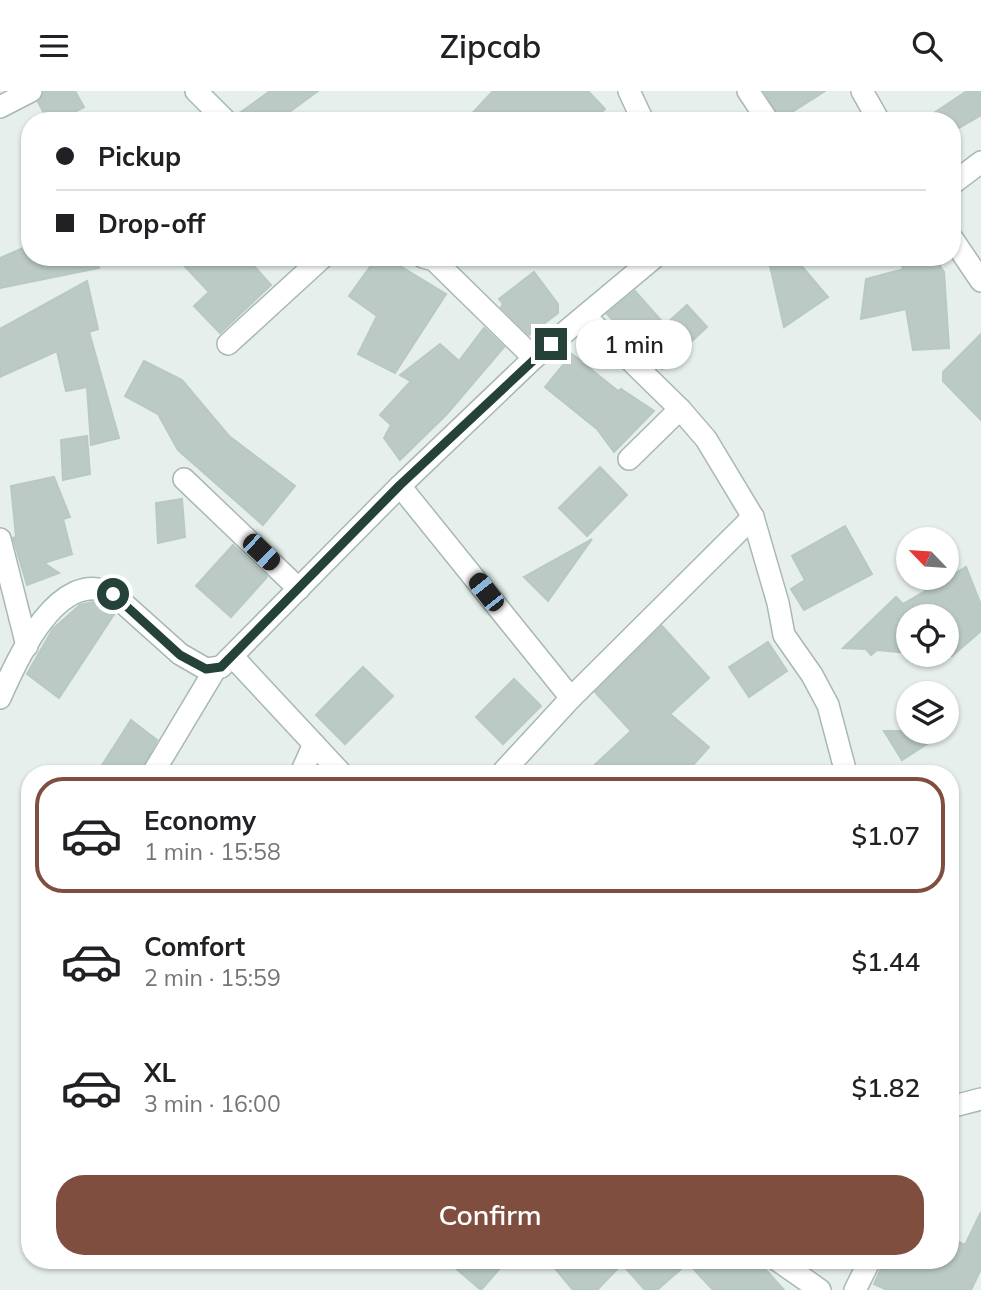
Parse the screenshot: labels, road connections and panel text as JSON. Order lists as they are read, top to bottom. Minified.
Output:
{"north":"top left","page":{"header":"Zipcab","banner":["Pickup","Drop-off"],"bubble":"1 min","list":[{"name":"Economy","note":"1 min · 15:58","value":"$1.07"},{"name":"Comfort","note":"2 min · 15:59","value":"$1.44"},{"name":"XL","note":"3 min · 16:00","value":"$1.82"}],"buttons":"Confirm"}}
